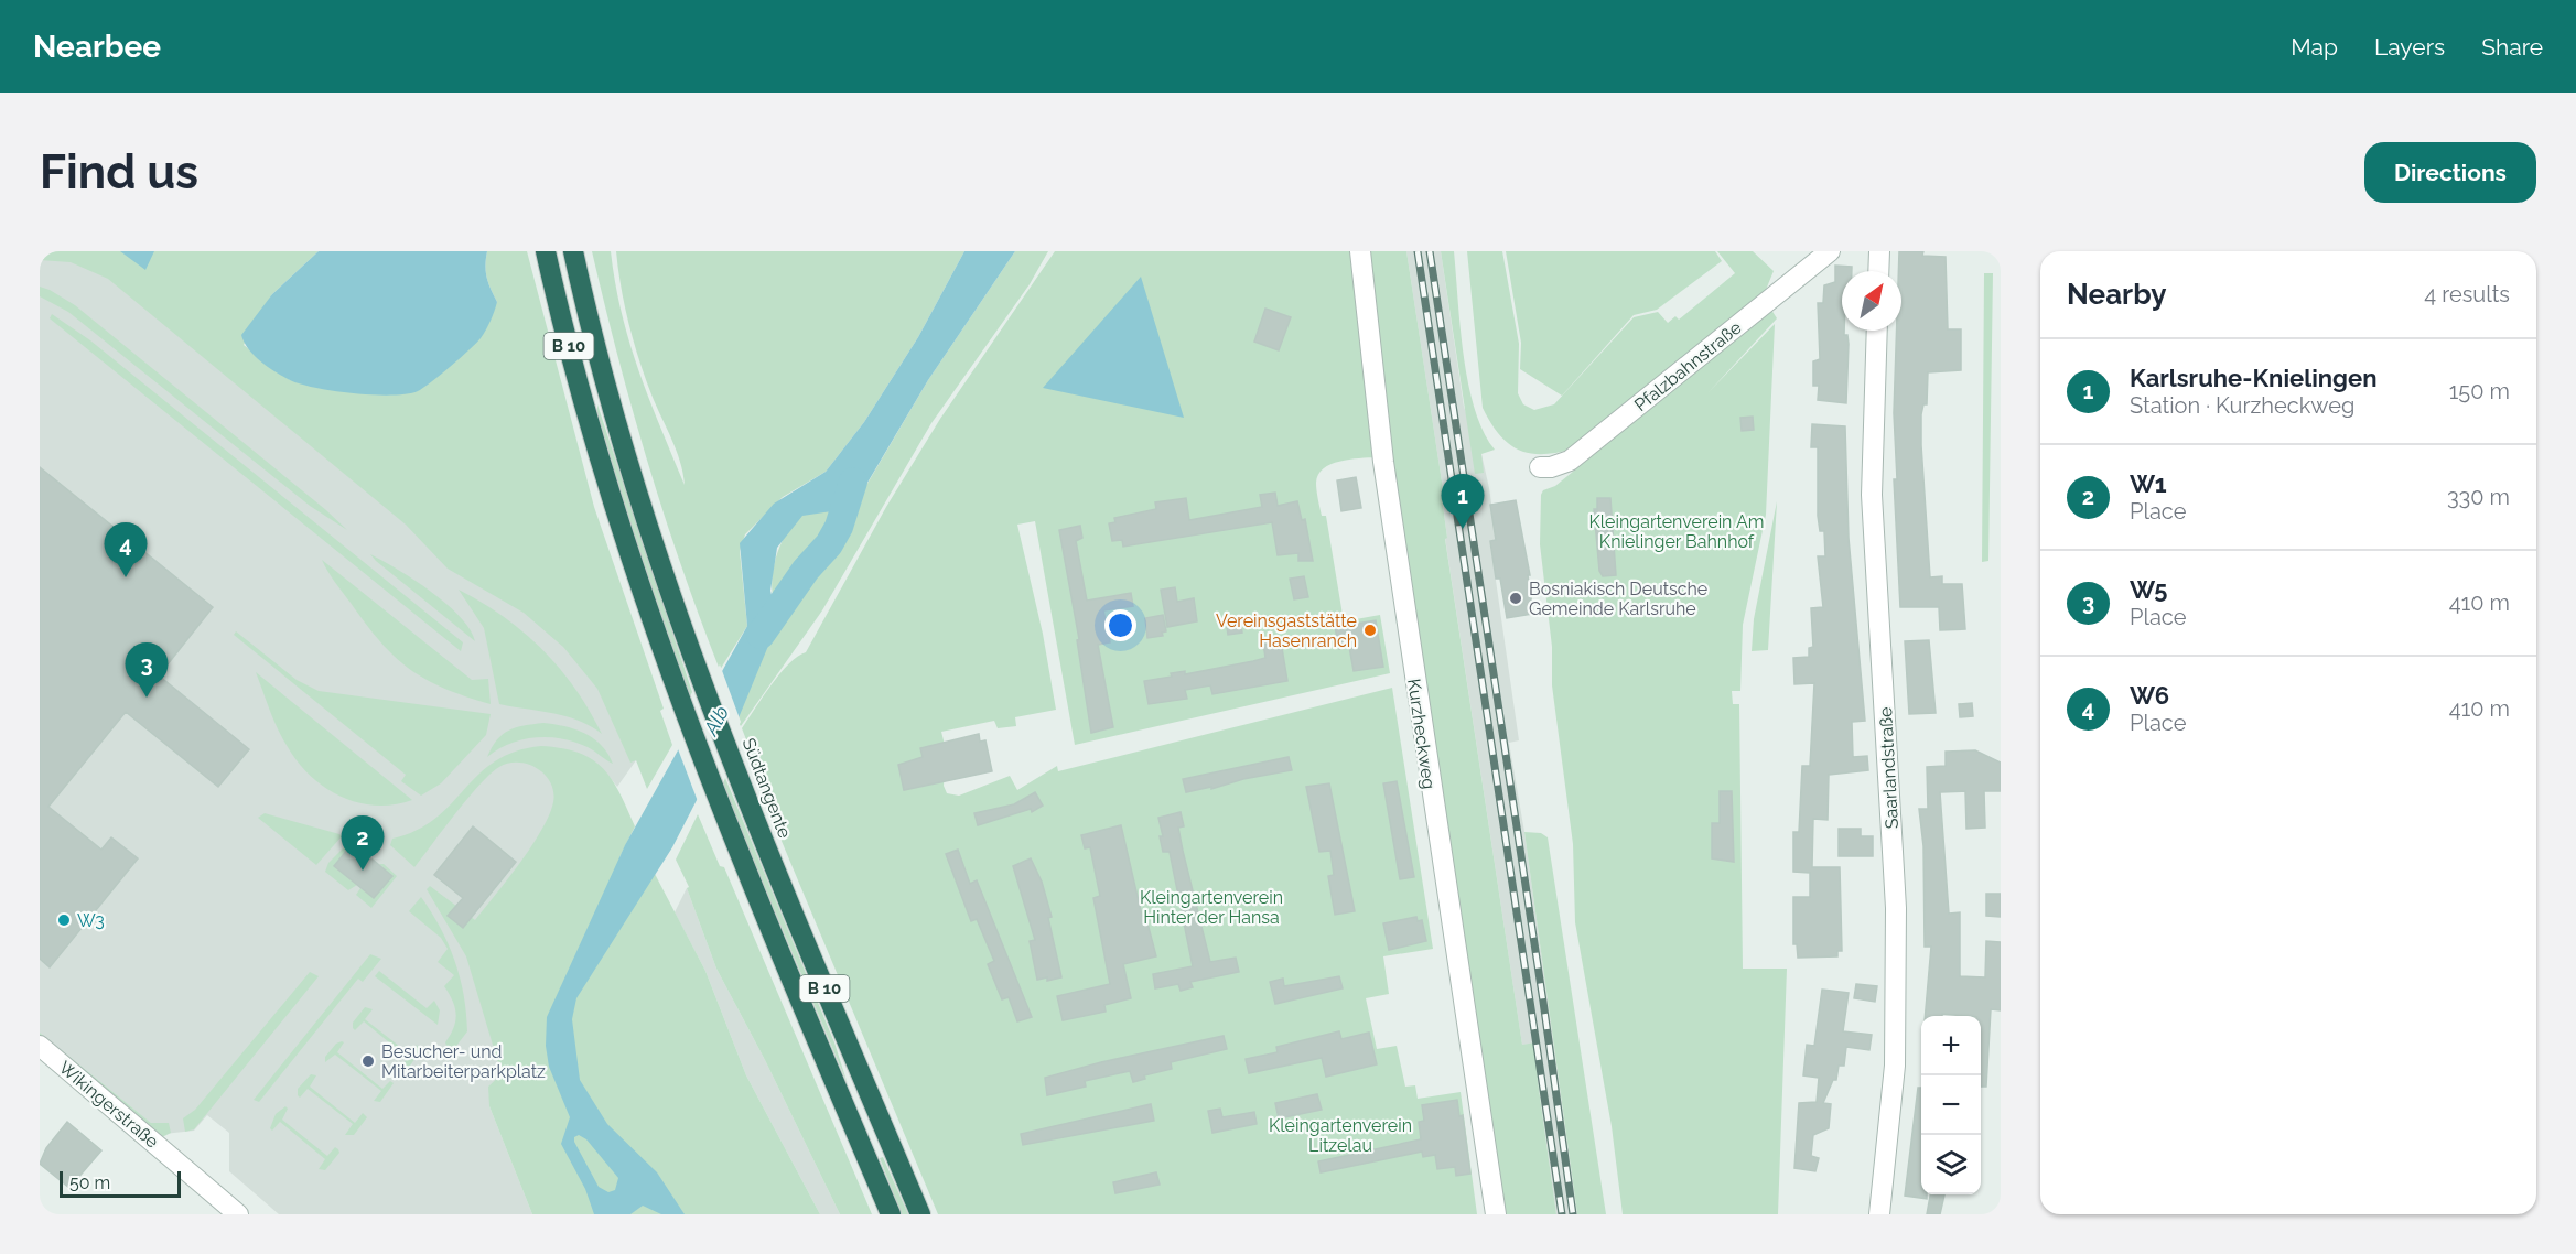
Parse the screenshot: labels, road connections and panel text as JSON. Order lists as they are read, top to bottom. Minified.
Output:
{"streets":{"highway":["B 10","Südtangente"],"street":["Pfalzbahnstraße","Kurzheckweg","Saarlandstraße","Wikingerstraße"]},"water":["Alb"],"parks":["Kleingartenverein Am Knielinger Bahnhof","Kleingartenverein Hinter der Hansa","Kleingartenverein Litzelau"],"places":["Bosniakisch Deutsche Gemeinde Karlsruhe","Vereinsgaststätte Hasenranch","W3","Besucher- und Mitarbeiterparkplatz"],"scale_bar":"50 m","north":"top right","page":{"header":"Nearbee","nav":["Map","Layers","Share"],"buttons":"Directions","title":"Find us","heading":["Nearby","4 results"],"list":[{"mark":"1","name":"Karlsruhe-Knielingen","note":"Station · Kurzheckweg","value":"150 m"},{"mark":"2","name":"W1","note":"Place","value":"330 m"},{"mark":"3","name":"W5","note":"Place","value":"410 m"},{"mark":"4","name":"W6","note":"Place","value":"410 m"}],"pins":["1","4","3","2"],"map_buttons":["+","−"],"scale":"50 m"}}
